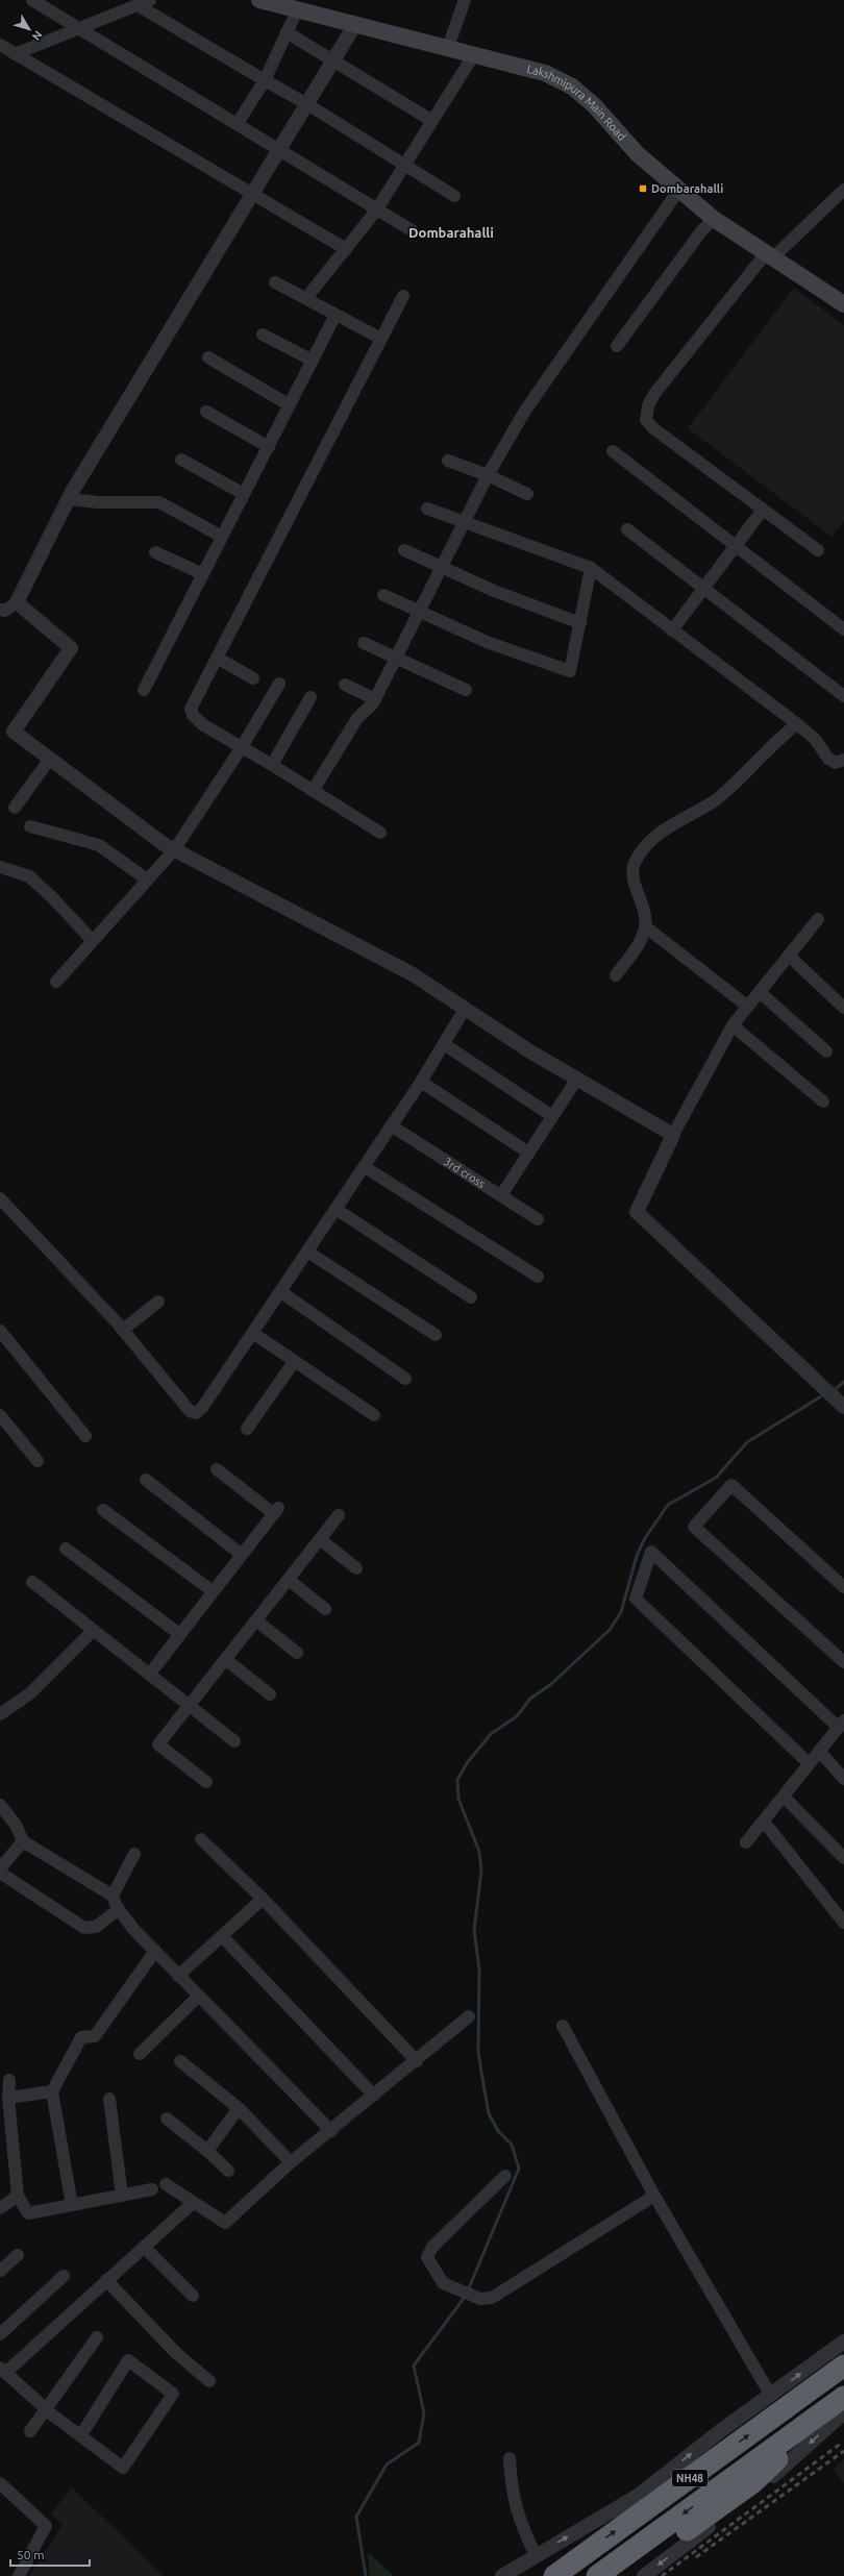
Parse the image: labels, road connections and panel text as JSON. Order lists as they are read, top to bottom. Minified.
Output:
{"streets":{"highway":["NH48"],"main road":["Lakshmipura Main Road"],"street":["3rd cross"]},"districts":["Dombarahalli"],"places":{"transit":["Dombarahalli"]},"scale_bar":"50 m","north":"bottom right"}
